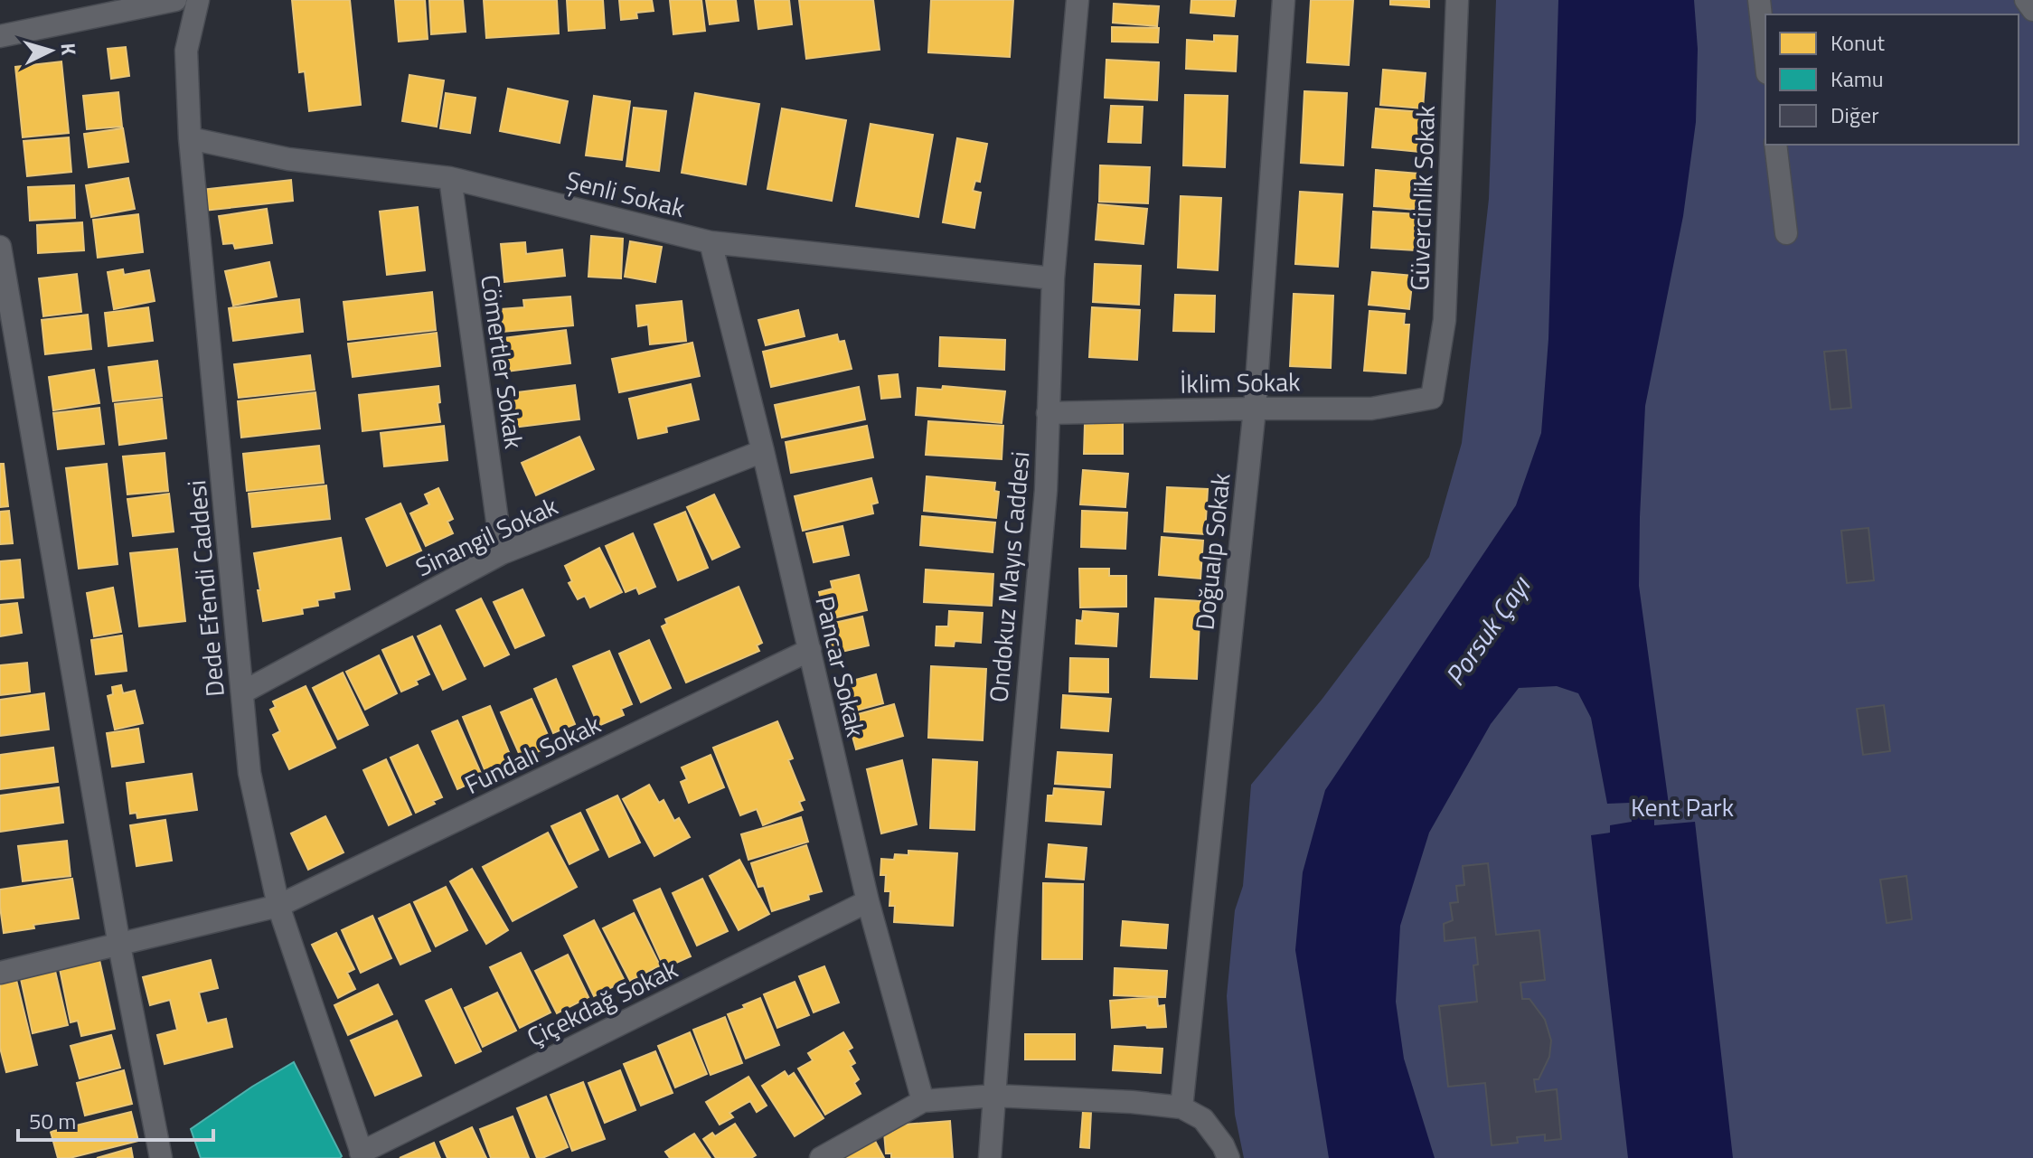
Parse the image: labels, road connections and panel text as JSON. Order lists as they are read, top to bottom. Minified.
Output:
{"streets":{"street":["Şenli Sokak","Güvercinlik Sokak","Cömertler Sokak","İklim Sokak","Sinangil Sokak","Doğualp Sokak","Ondokuz Mayıs Caddesi","Dede Efendi Caddesi","Pancar Sokak","Fundalı Sokak","Çiçekdağ Sokak"]},"crossings":[["Şenli Sokak","Cömertler Sokak"],["Şenli Sokak","Ondokuz Mayıs Caddesi"],["Şenli Sokak","Dede Efendi Caddesi"],["Şenli Sokak","Pancar Sokak"],["Güvercinlik Sokak","İklim Sokak"],["Cömertler Sokak","Sinangil Sokak"],["İklim Sokak","Doğualp Sokak"],["İklim Sokak","Ondokuz Mayıs Caddesi"],["Sinangil Sokak","Dede Efendi Caddesi"],["Sinangil Sokak","Pancar Sokak"],["Dede Efendi Caddesi","Fundalı Sokak"],["Dede Efendi Caddesi","Çiçekdağ Sokak"],["Pancar Sokak","Fundalı Sokak"],["Pancar Sokak","Çiçekdağ Sokak"]],"water":["Porsuk Çayı"],"parks":["Kent Park"],"legend":["Konut","Kamu","Diğer"],"scale_bar":"50 m","north":"right"}
